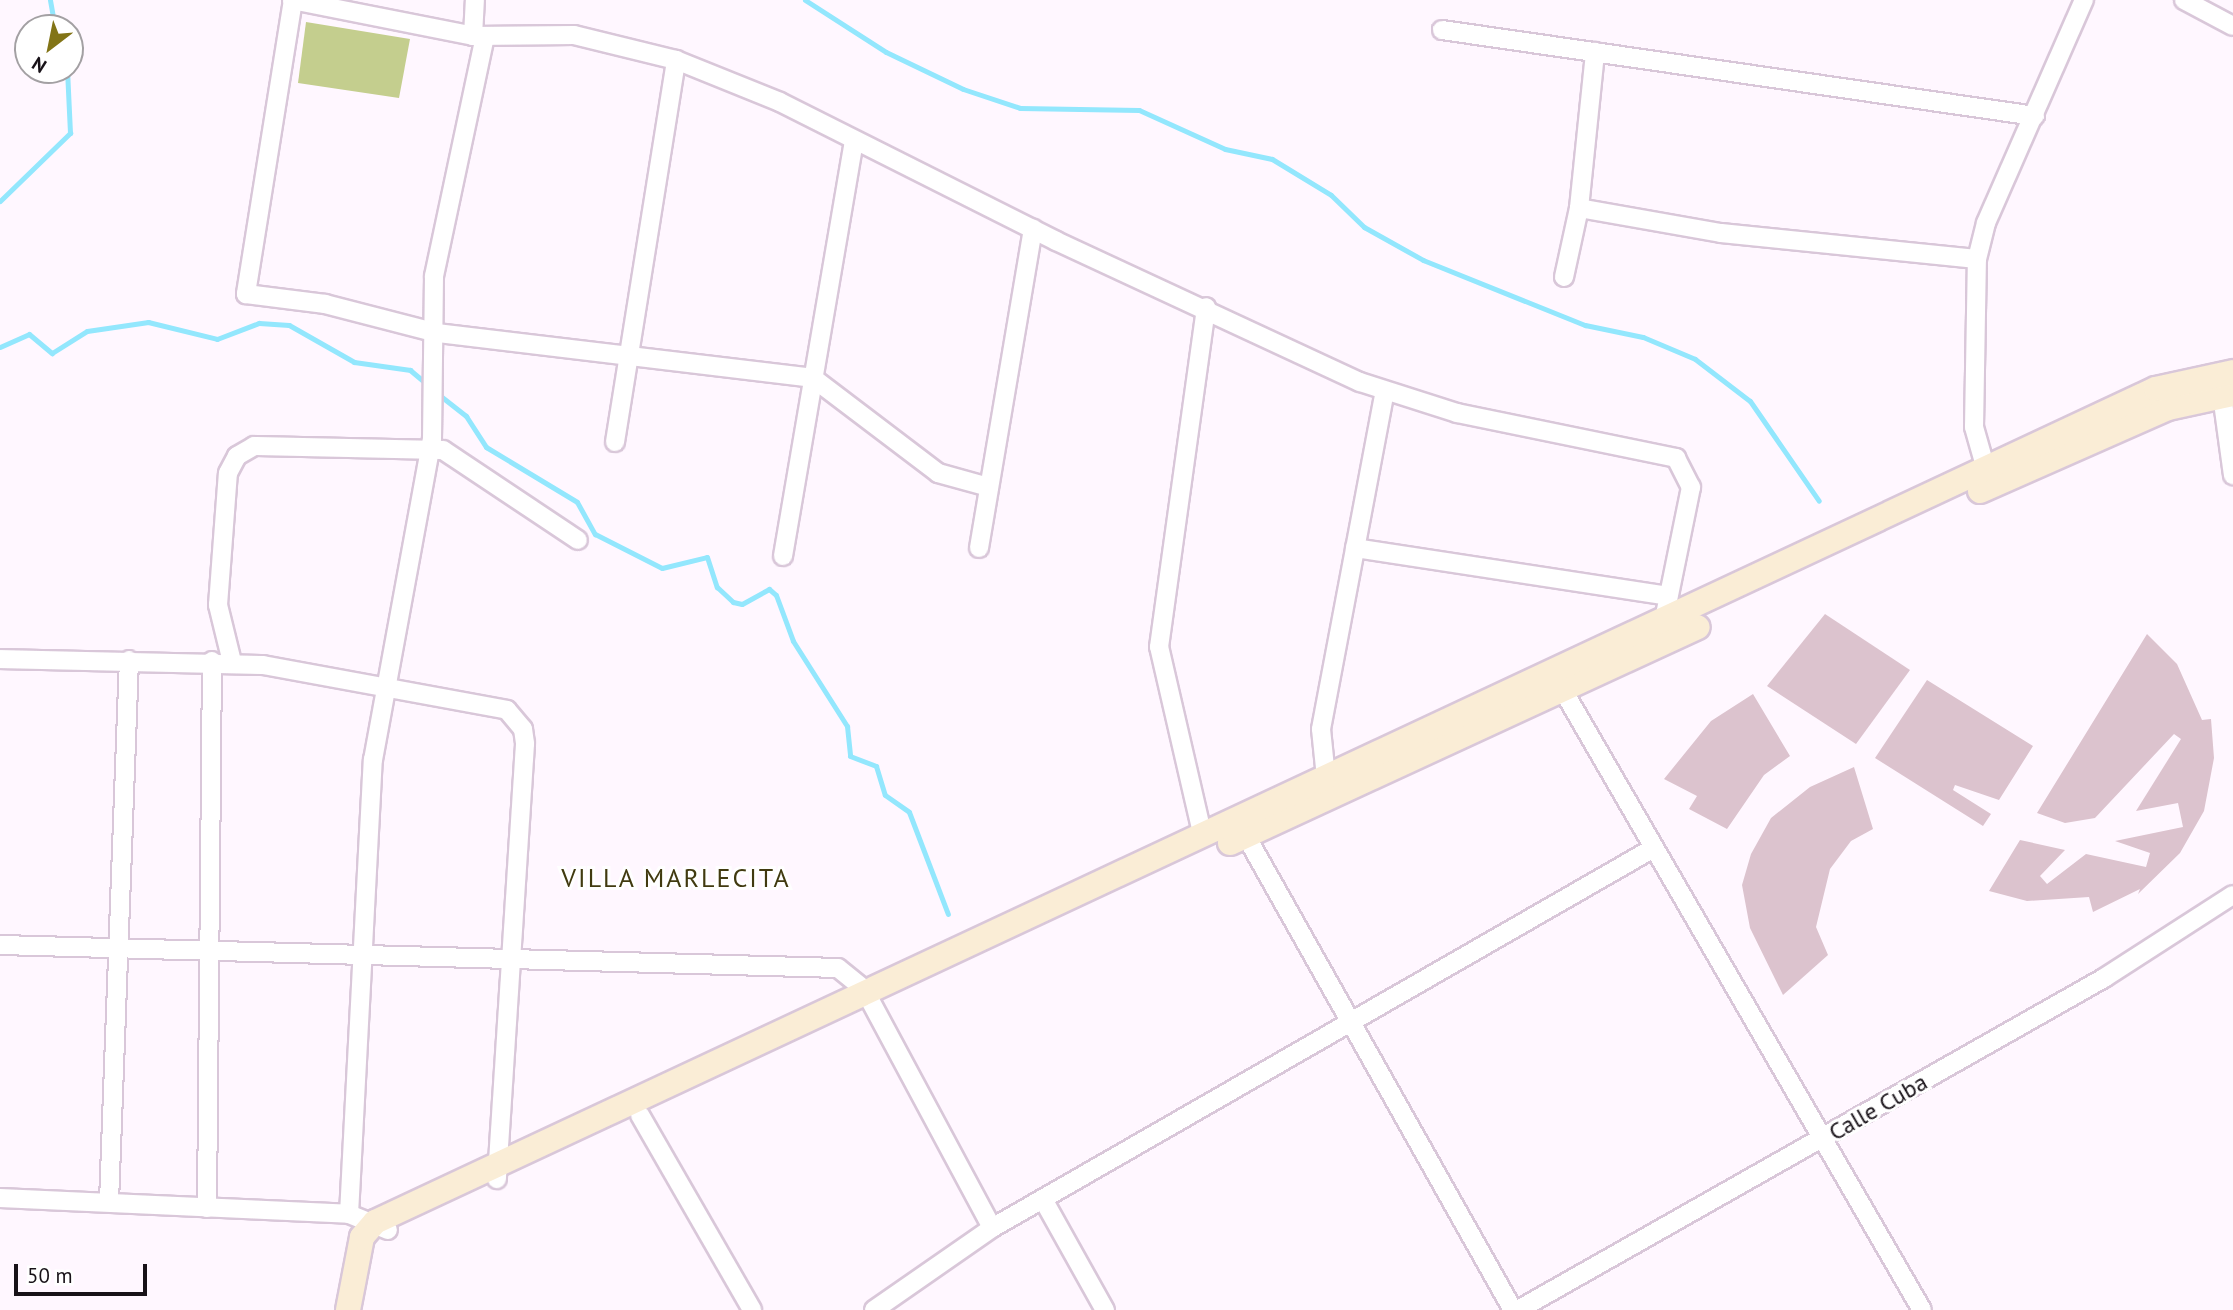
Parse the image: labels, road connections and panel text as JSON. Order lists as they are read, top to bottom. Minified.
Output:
{"streets":{"street":["Calle Cuba"]},"districts":["VILLA MARLECITA"],"scale_bar":"50 m","north":"bottom left"}
